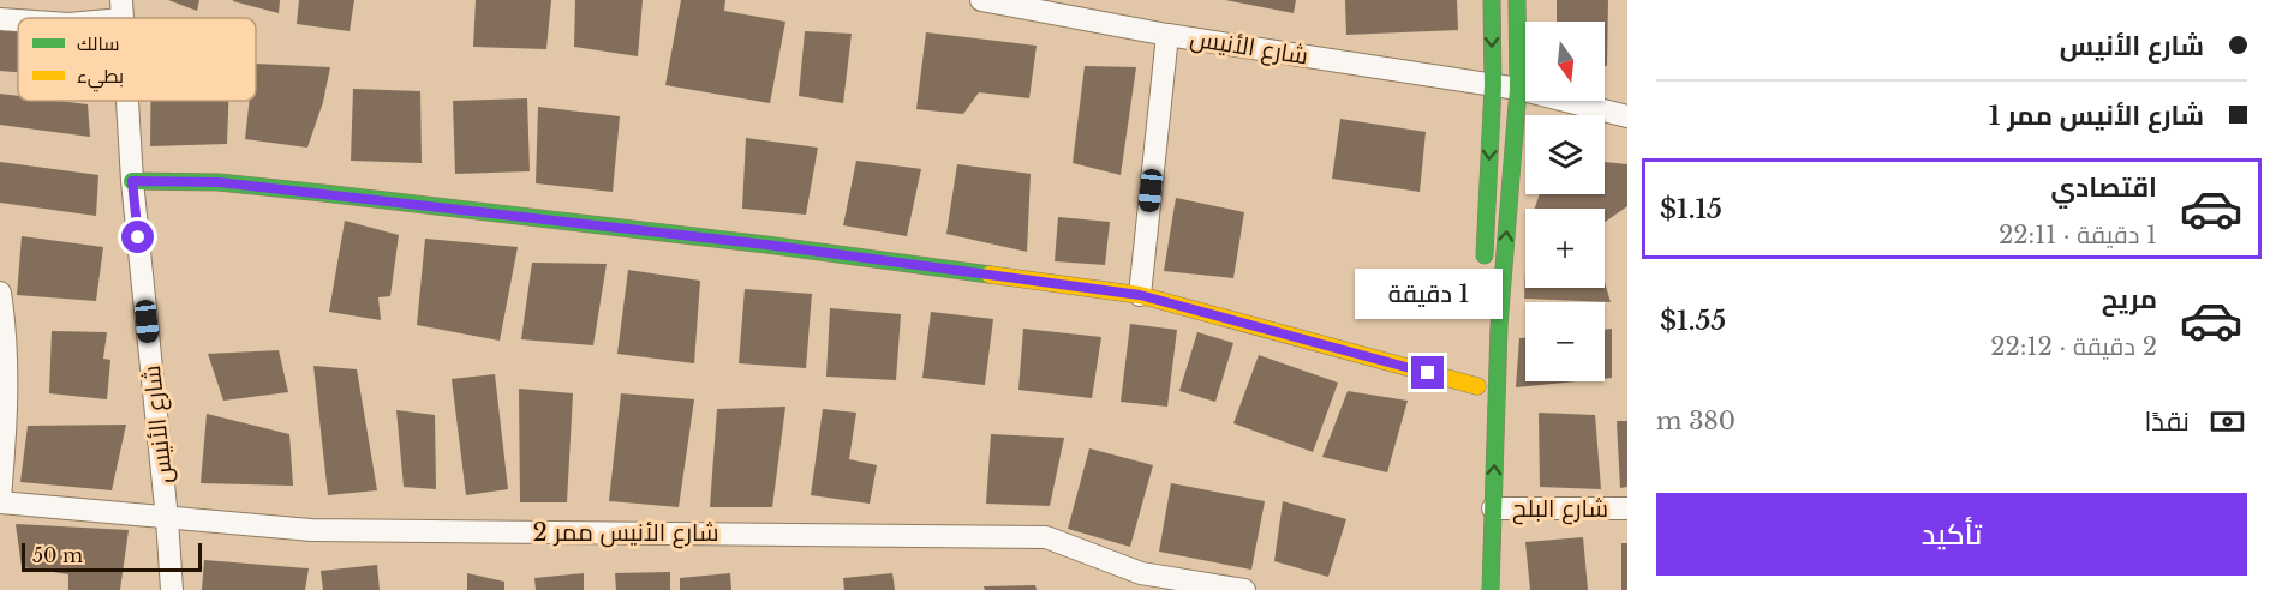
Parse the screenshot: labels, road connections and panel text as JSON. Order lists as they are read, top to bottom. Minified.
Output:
{"streets":{"street":["شارع الأنيس","شارع البلح","شارع الأنيس ممر 2"]},"crossings":[["شارع الأنيس","شارع الأنيس ممر 2"]],"legend":["سالك","بطيء"],"scale_bar":"50 m","north":"bottom","page":{"banner":["شارع الأنيس","شارع الأنيس ممر 1"],"map_buttons":["+","−"],"list":[{"name":"اقتصادي","note":"1 دقيقة · 22:11","value":"$1.15"},{"name":"مريح","note":"2 دقيقة · 22:12","value":"$1.55"}],"bubble":"1 دقيقة","pay":["نقدًا","380 m"],"buttons":"تأكيد","scale":"50 m"}}
